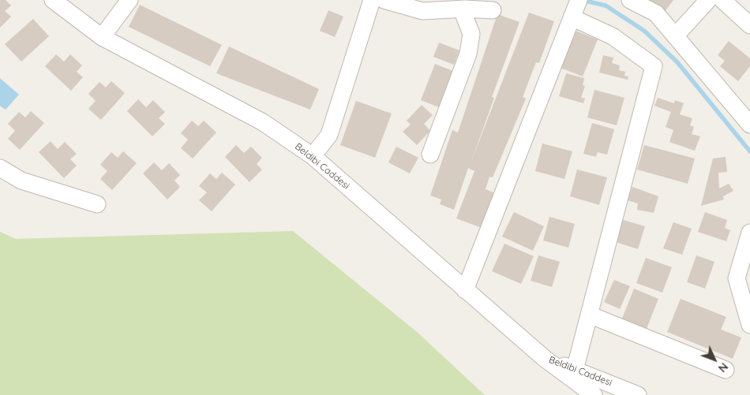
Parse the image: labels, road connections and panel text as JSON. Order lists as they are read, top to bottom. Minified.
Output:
{"streets":{"street":["Beldibi Caddesi"]},"north":"bottom right"}
